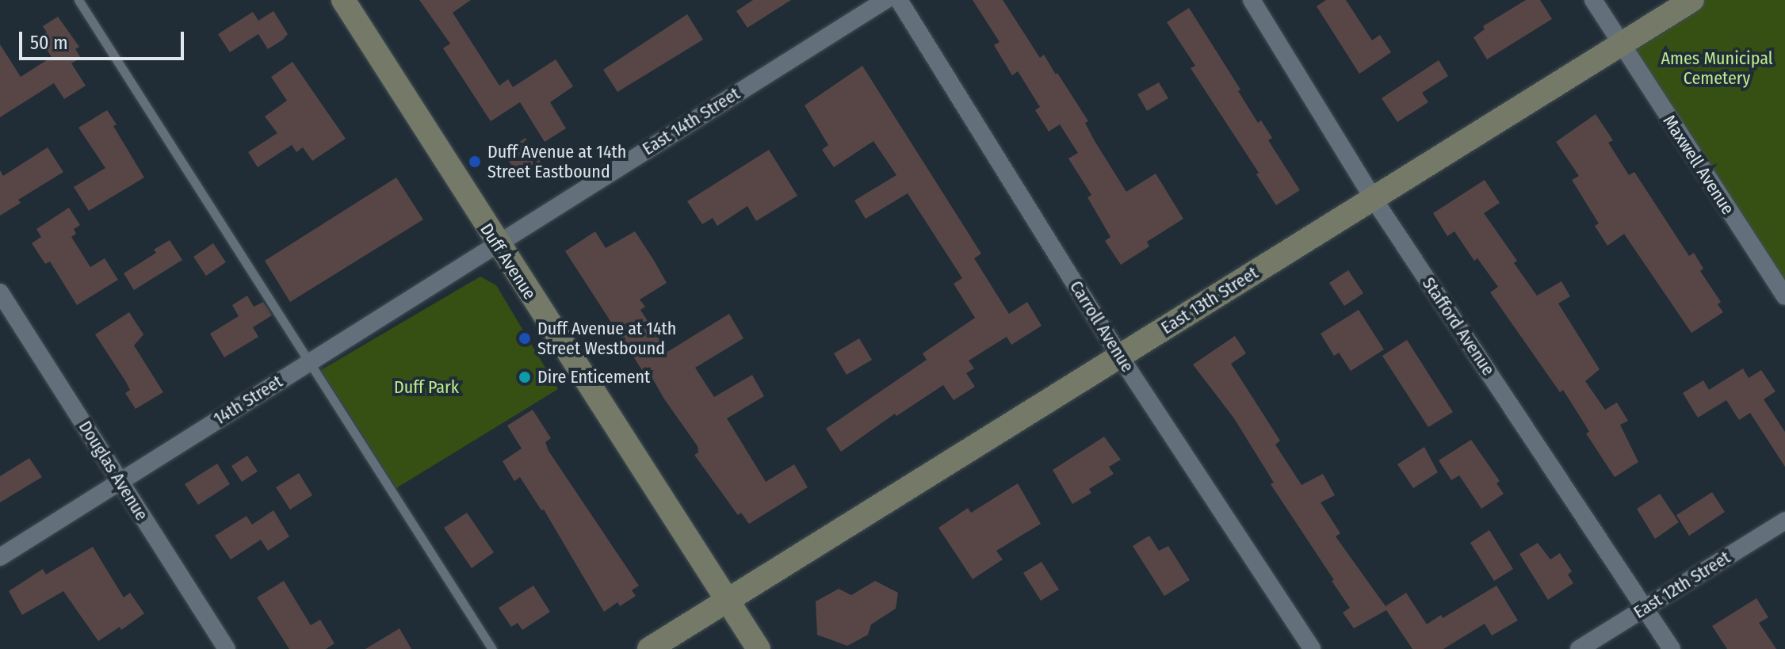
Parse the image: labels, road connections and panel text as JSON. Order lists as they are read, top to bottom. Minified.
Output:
{"streets":{"main road":["Duff Avenue","East 13th Street"],"street":["East 14th Street","Maxwell Avenue","Carroll Avenue","Stafford Avenue","14th Street","Douglas Avenue","East 12th Street"]},"crossings":[["East 14th Street","Duff Avenue"],["East 14th Street","14th Street"],["Maxwell Avenue","East 13th Street"],["Duff Avenue","East 13th Street"],["Duff Avenue","14th Street"],["East 13th Street","Carroll Avenue"],["East 13th Street","Stafford Avenue"],["Stafford Avenue","East 12th Street"],["14th Street","Douglas Avenue"]],"parks":["Ames Municipal Cemetery","Duff Park"],"places":["Duff Avenue at 14th Street Eastbound","Duff Avenue at 14th Street Westbound","Dire Enticement"],"scale_bar":"50 m"}
